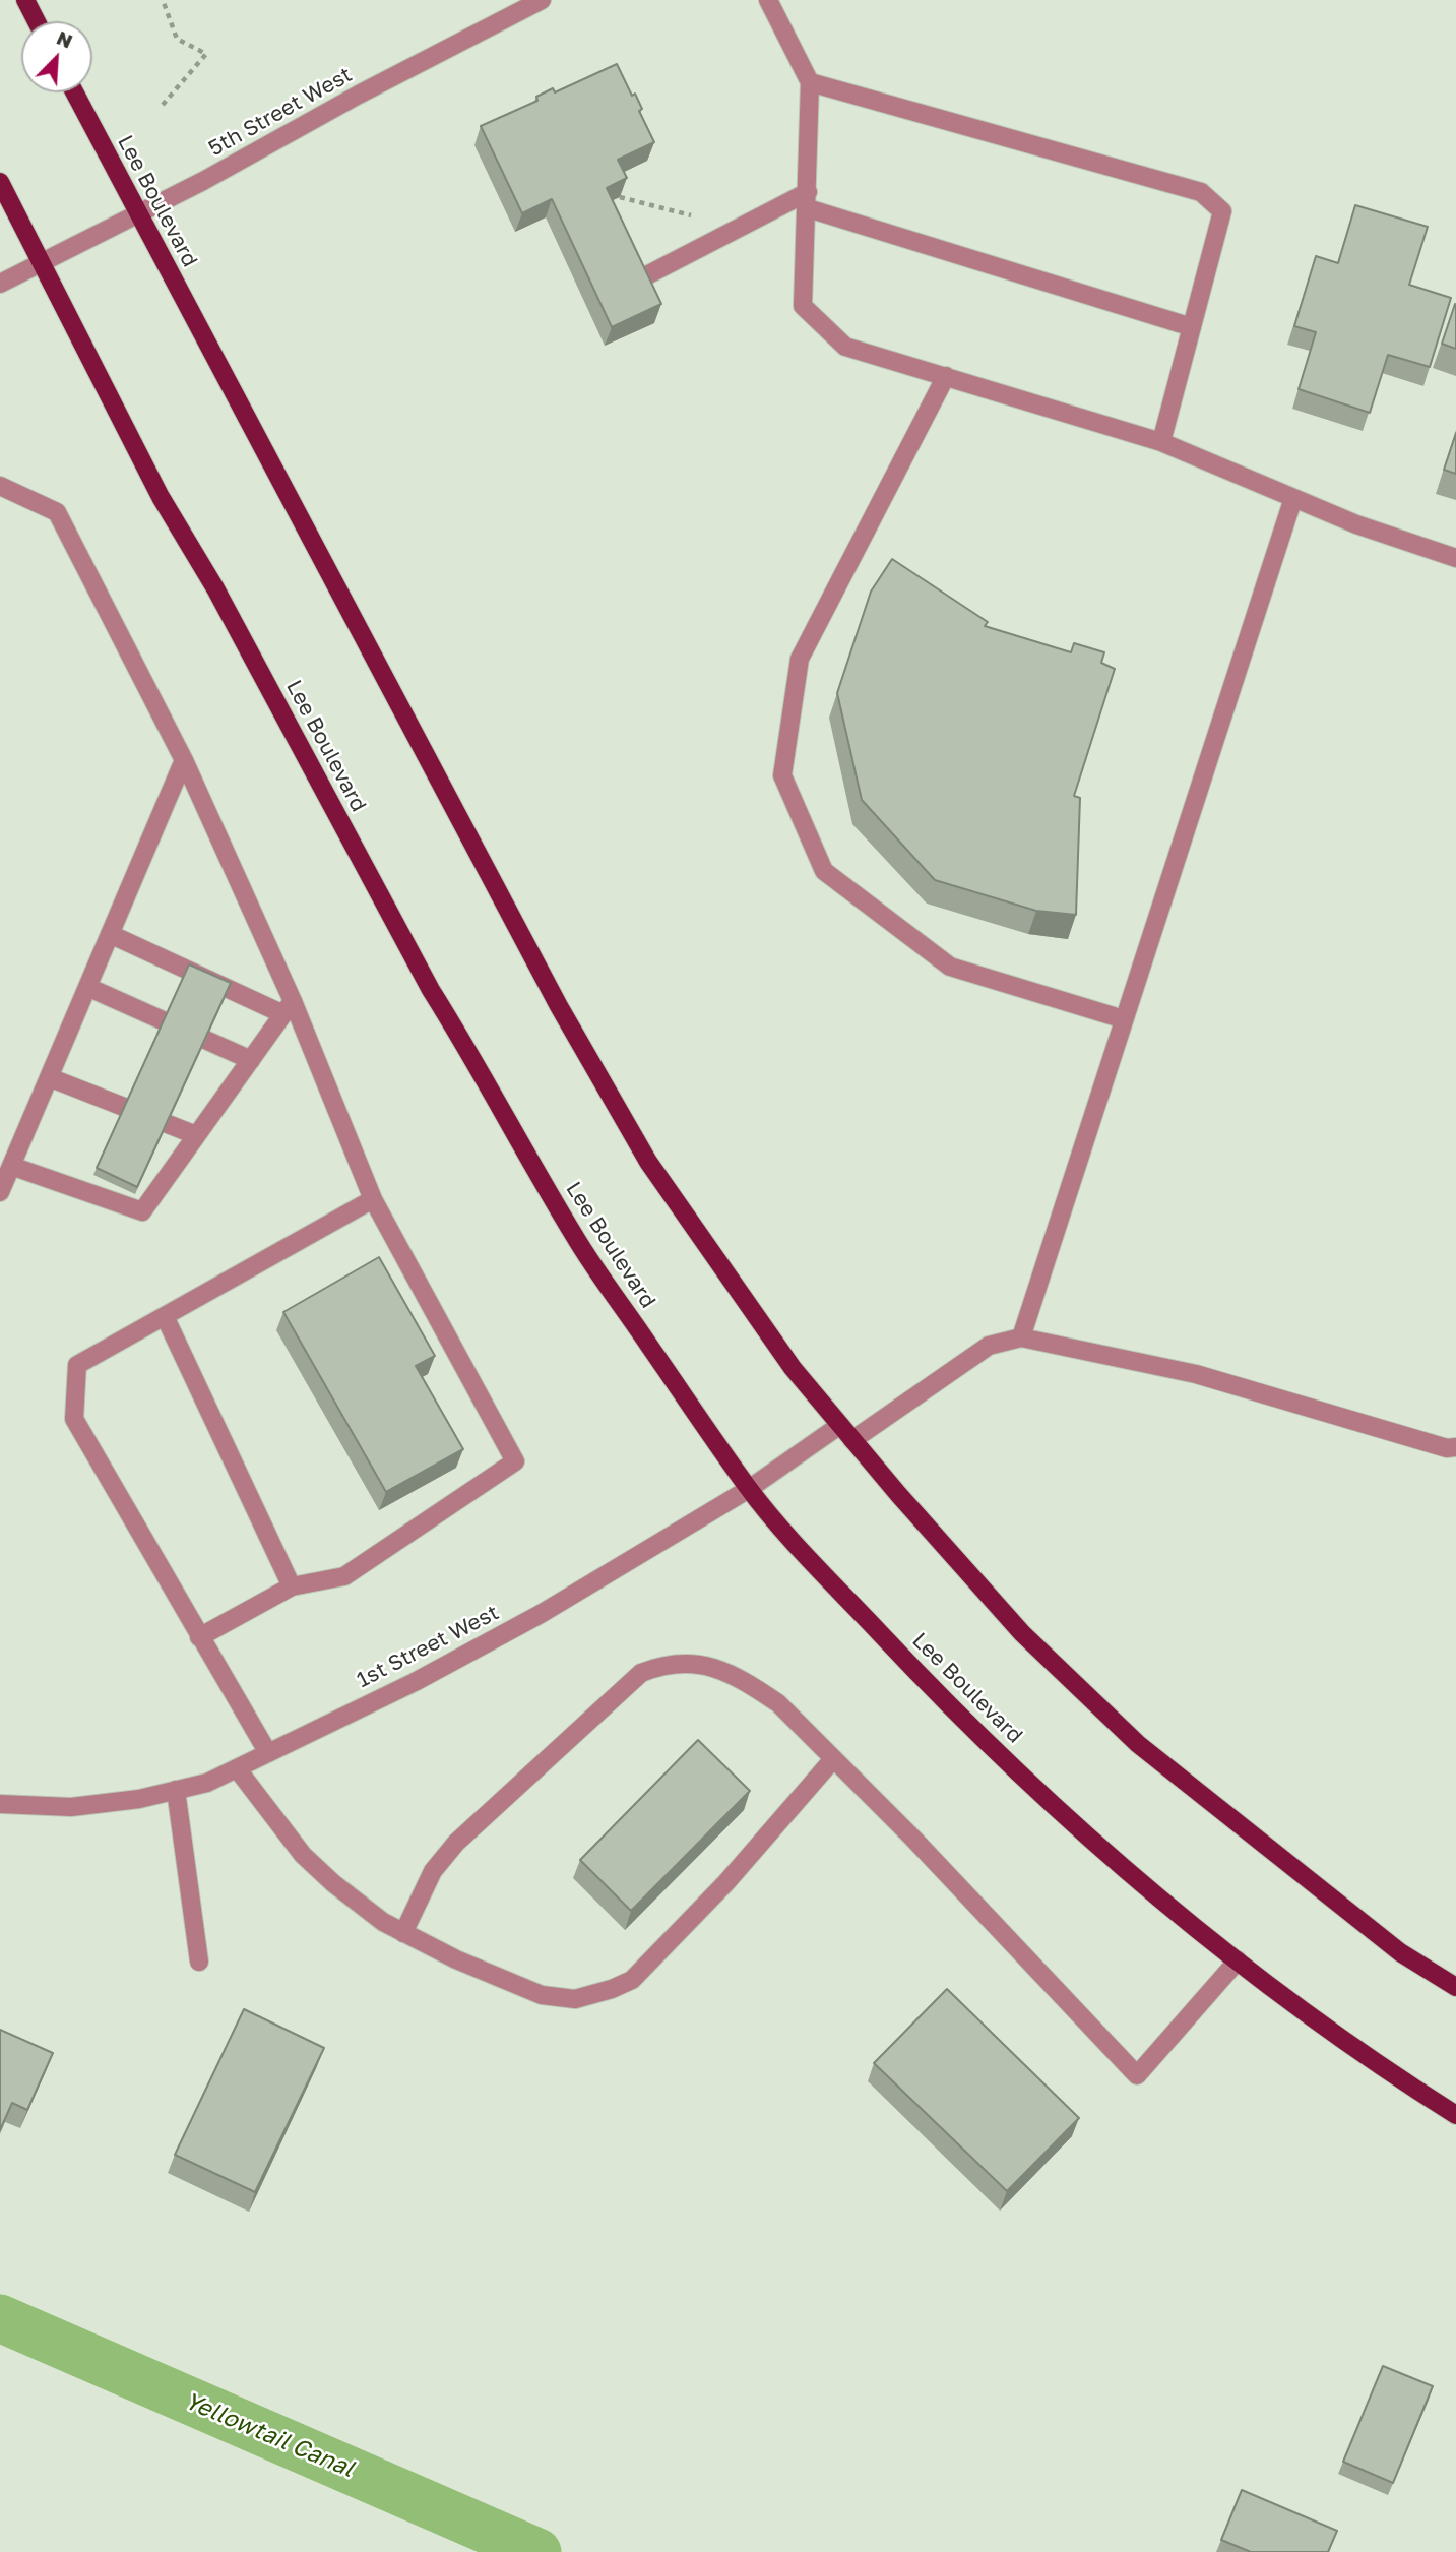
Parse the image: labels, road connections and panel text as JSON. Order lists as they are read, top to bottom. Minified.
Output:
{"streets":{"main road":["Lee Boulevard"],"street":["5th Street West","1st Street West"]},"crossings":[["5th Street West","Lee Boulevard"],["Lee Boulevard","1st Street West"]],"water":["Yellowtail Canal"],"north":"top right"}
